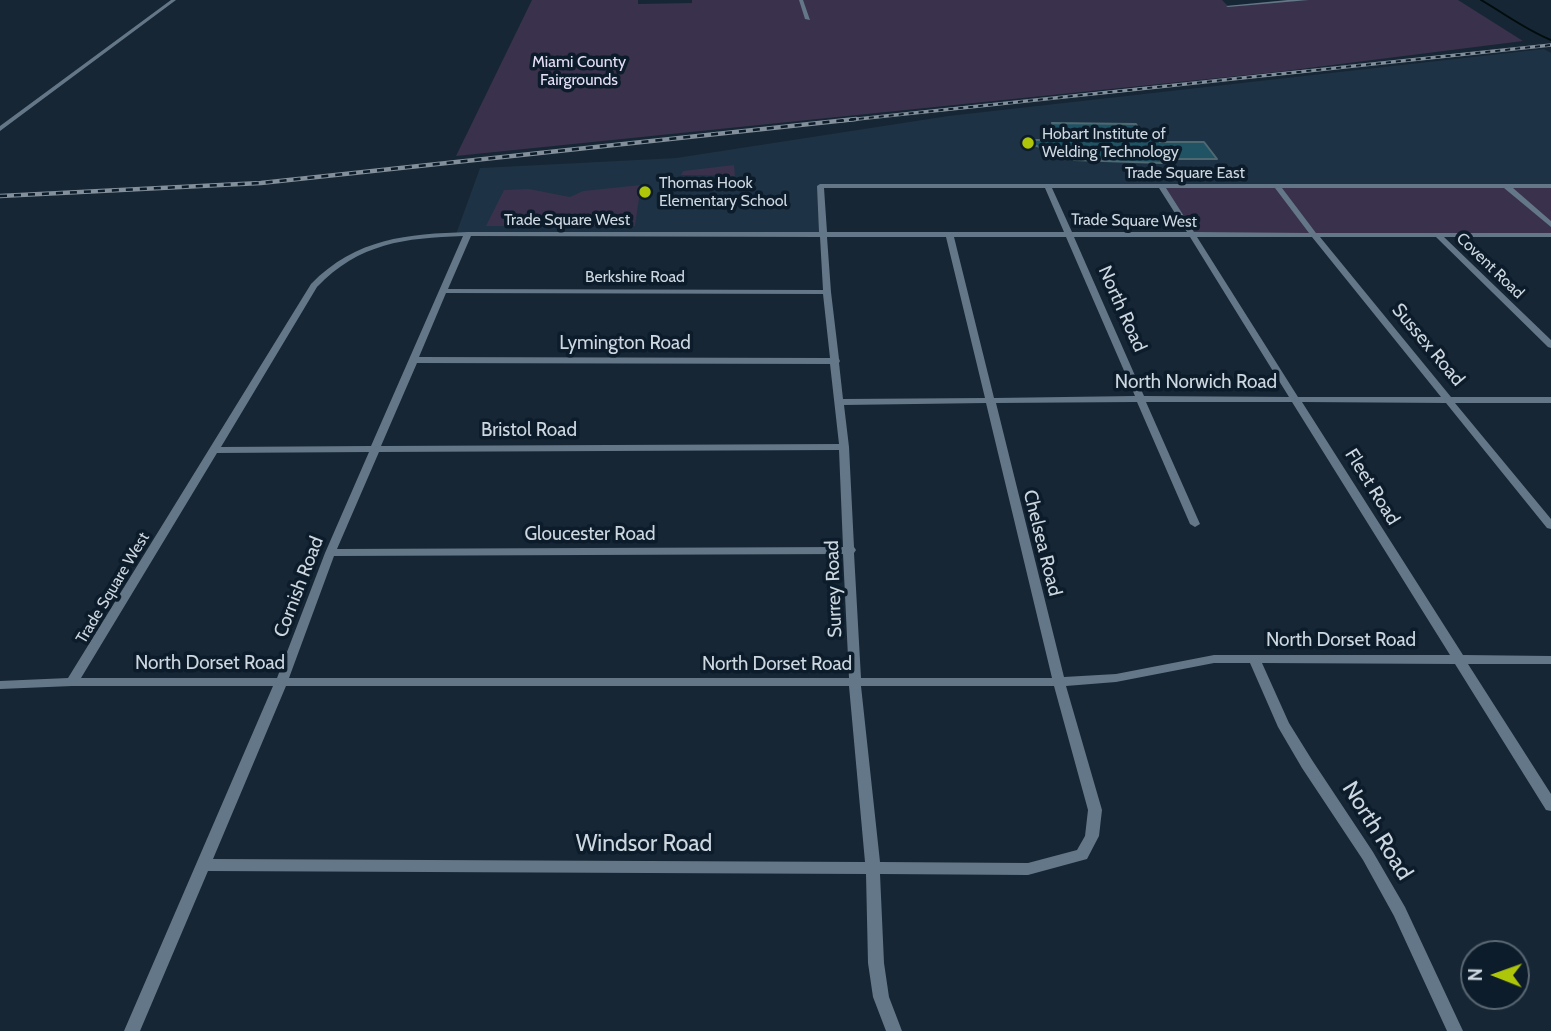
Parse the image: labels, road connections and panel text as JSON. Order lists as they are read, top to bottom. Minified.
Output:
{"streets":{"street":["Trade Square East","Trade Square West","Covent Road","Berkshire Road","North Road","Lymington Road","Sussex Road","North Norwich Road","Bristol Road","Fleet Road","Gloucester Road","Chelsea Road","Cornish Road","Surrey Road","North Dorset Road","Windsor Road"]},"crossings":[["Trade Square East","North Road"],["Trade Square East","Sussex Road"],["Trade Square East","Fleet Road"],["Trade Square East","Surrey Road"],["Trade Square West","Covent Road"],["Trade Square West","North Road"],["Trade Square West","Sussex Road"],["Trade Square West","Bristol Road"],["Trade Square West","Fleet Road"],["Trade Square West","Chelsea Road"],["Trade Square West","Cornish Road"],["Trade Square West","Surrey Road"],["Trade Square West","North Dorset Road"],["Berkshire Road","Cornish Road"],["Berkshire Road","Surrey Road"],["North Road","North Norwich Road"],["North Road","North Dorset Road"],["Lymington Road","Cornish Road"],["Lymington Road","Surrey Road"],["Sussex Road","North Norwich Road"],["North Norwich Road","Fleet Road"],["North Norwich Road","Chelsea Road"],["North Norwich Road","Surrey Road"],["Bristol Road","Cornish Road"],["Bristol Road","Surrey Road"],["Fleet Road","North Dorset Road"],["Gloucester Road","Cornish Road"],["Gloucester Road","Surrey Road"],["Chelsea Road","North Dorset Road"],["Chelsea Road","Windsor Road"],["Cornish Road","North Dorset Road"],["Cornish Road","Windsor Road"],["Surrey Road","North Dorset Road"],["Surrey Road","Windsor Road"]],"parks":["Miami County Fairgrounds"],"places":["Hobart Institute of Welding Technology","Thomas Hook Elementary School"],"north":"left"}
